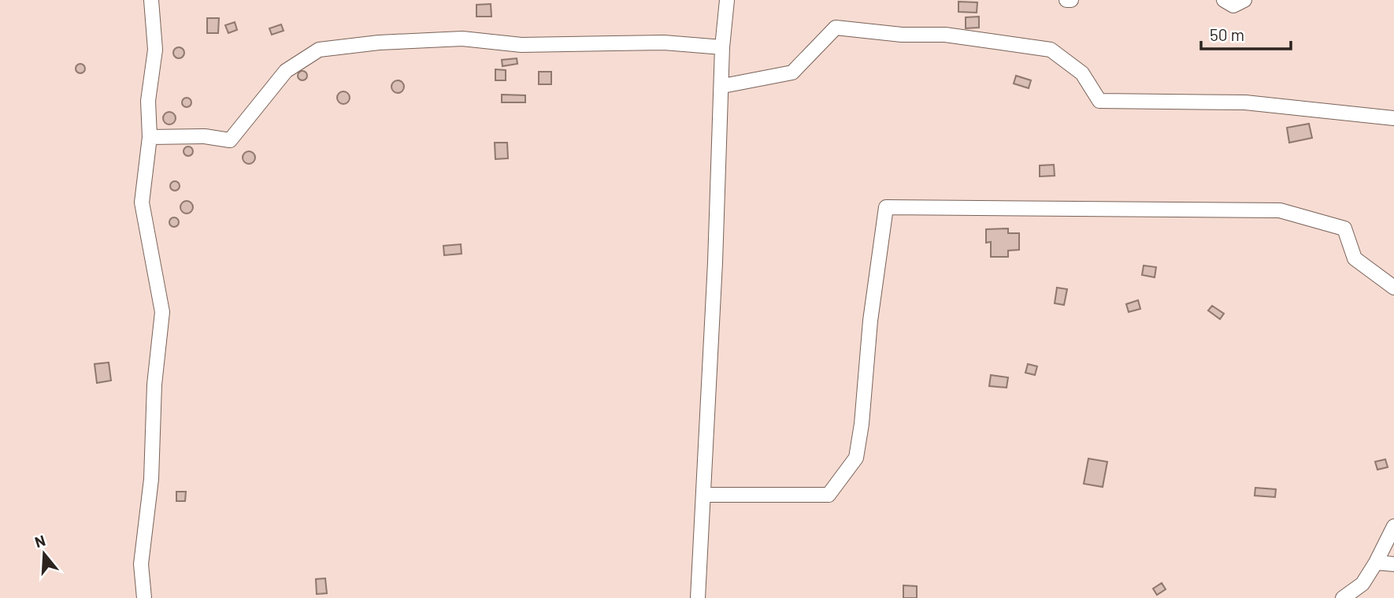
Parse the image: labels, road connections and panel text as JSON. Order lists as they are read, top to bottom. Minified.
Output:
{"scale_bar":"50 m","north":"top"}
